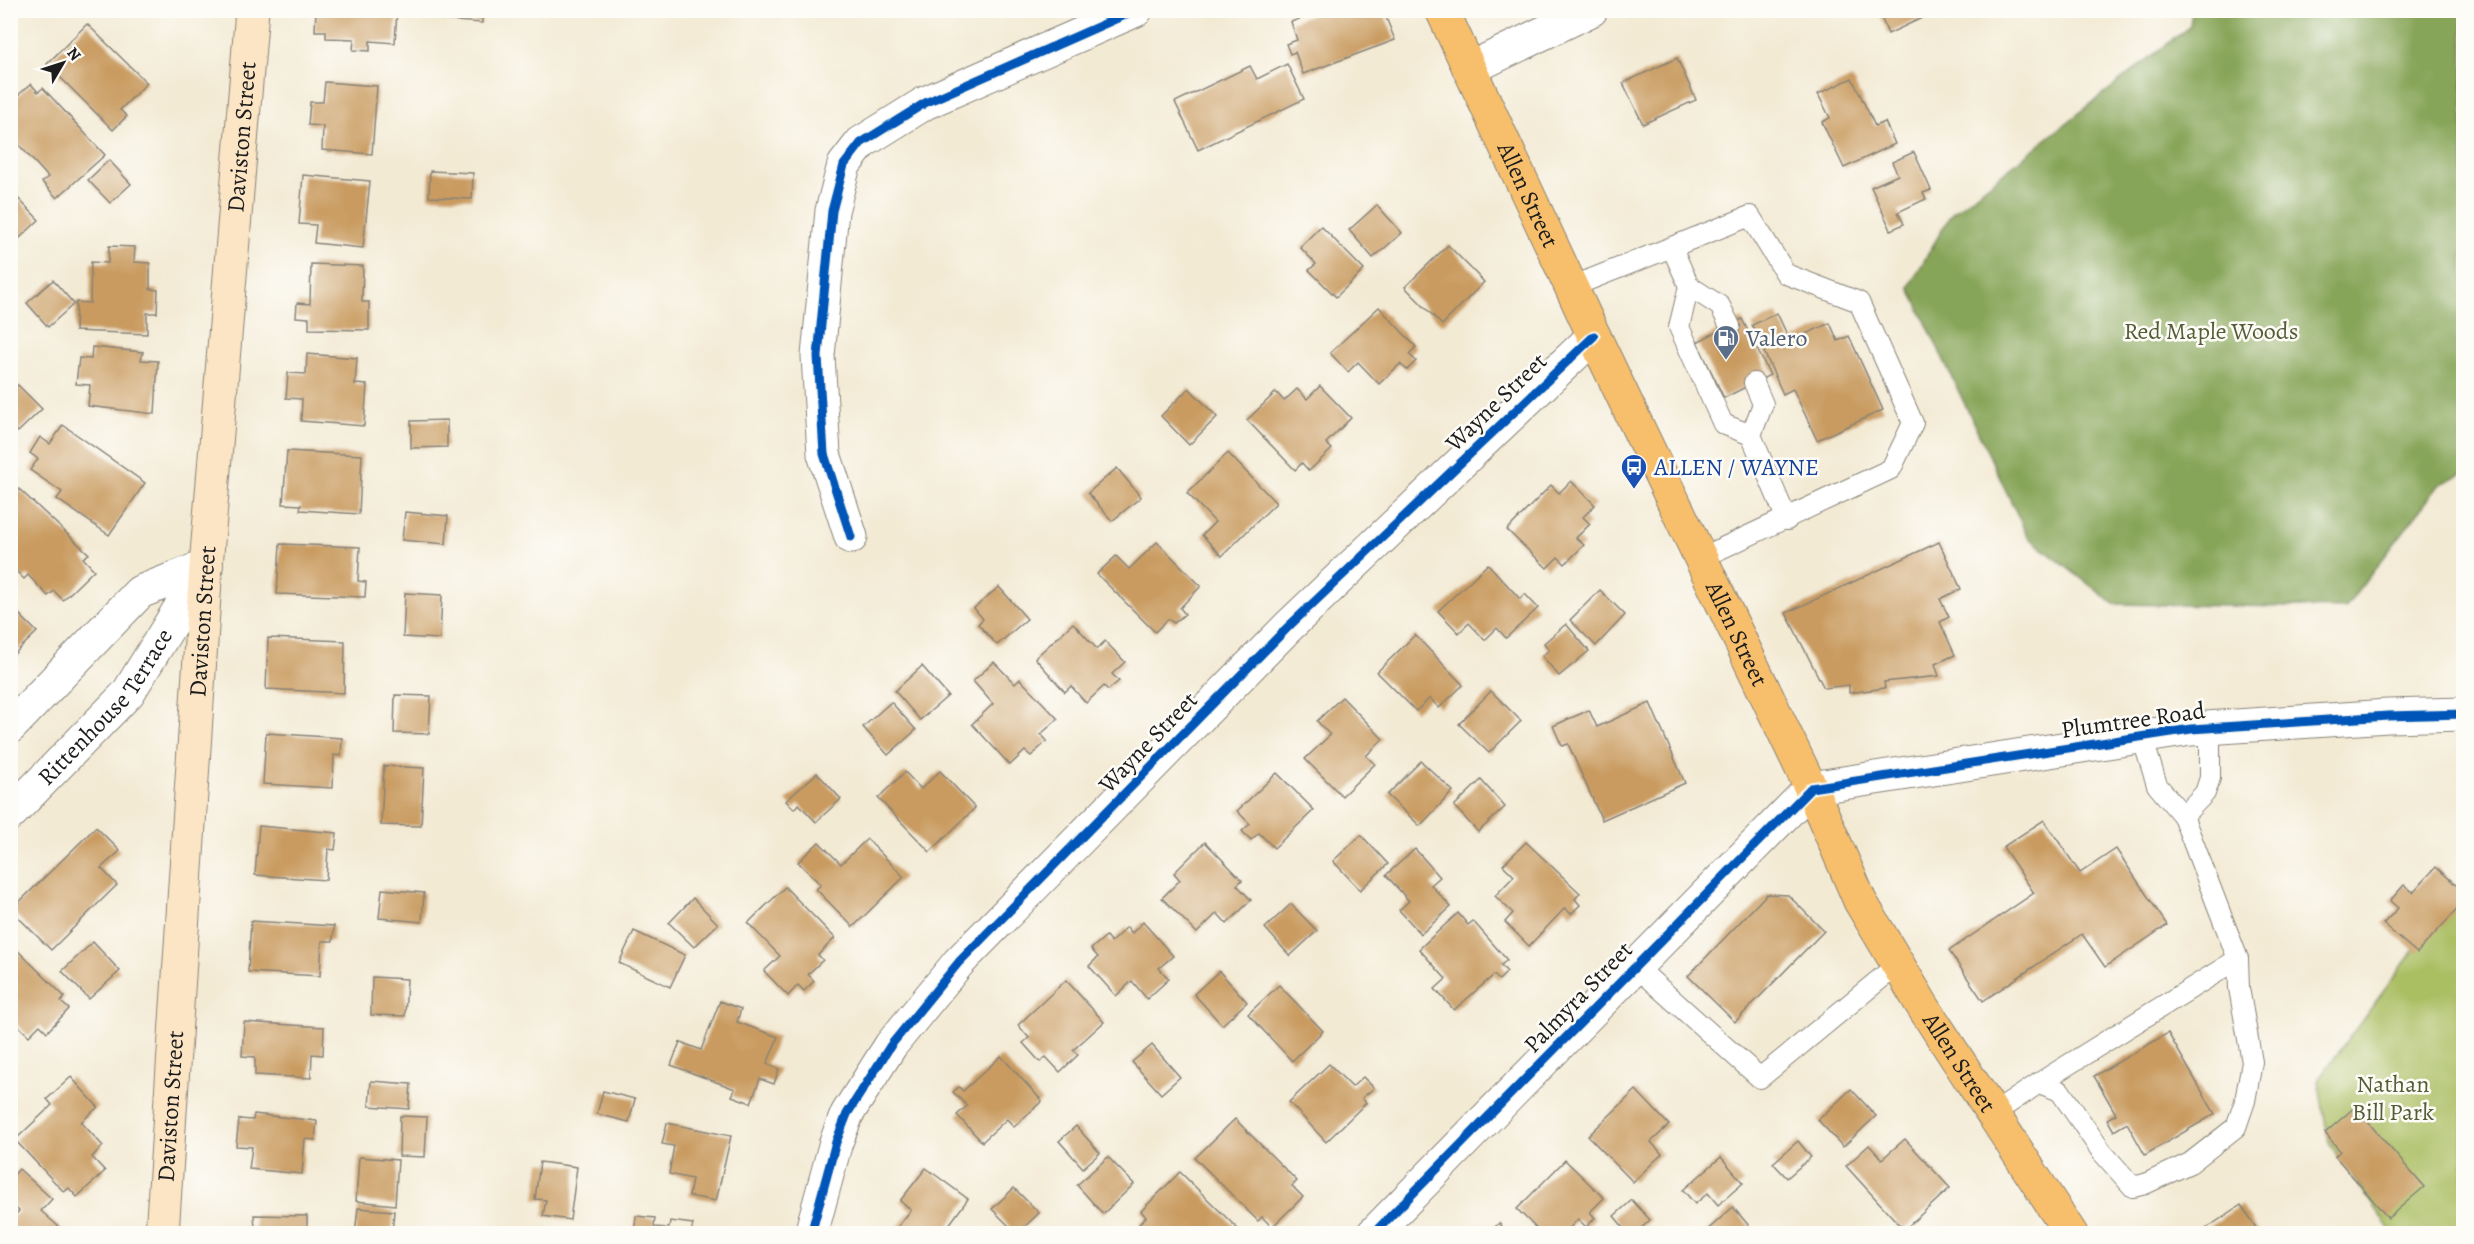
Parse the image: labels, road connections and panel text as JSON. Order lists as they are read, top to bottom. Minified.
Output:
{"streets":{"main road":["Daviston Street","Allen Street"],"street":["Wayne Street","Rittenhouse Terrace","Plumtree Road","Palmyra Street"]},"crossings":[["Daviston Street","Rittenhouse Terrace"],["Allen Street","Wayne Street"],["Allen Street","Plumtree Road"],["Allen Street","Palmyra Street"],["Plumtree Road","Palmyra Street"]],"parks":["Red Maple Woods","Nathan Bill Park"],"places":{"fuel station":["Valero"],"bus stop":["ALLEN / WAYNE"]},"north":"top right"}
